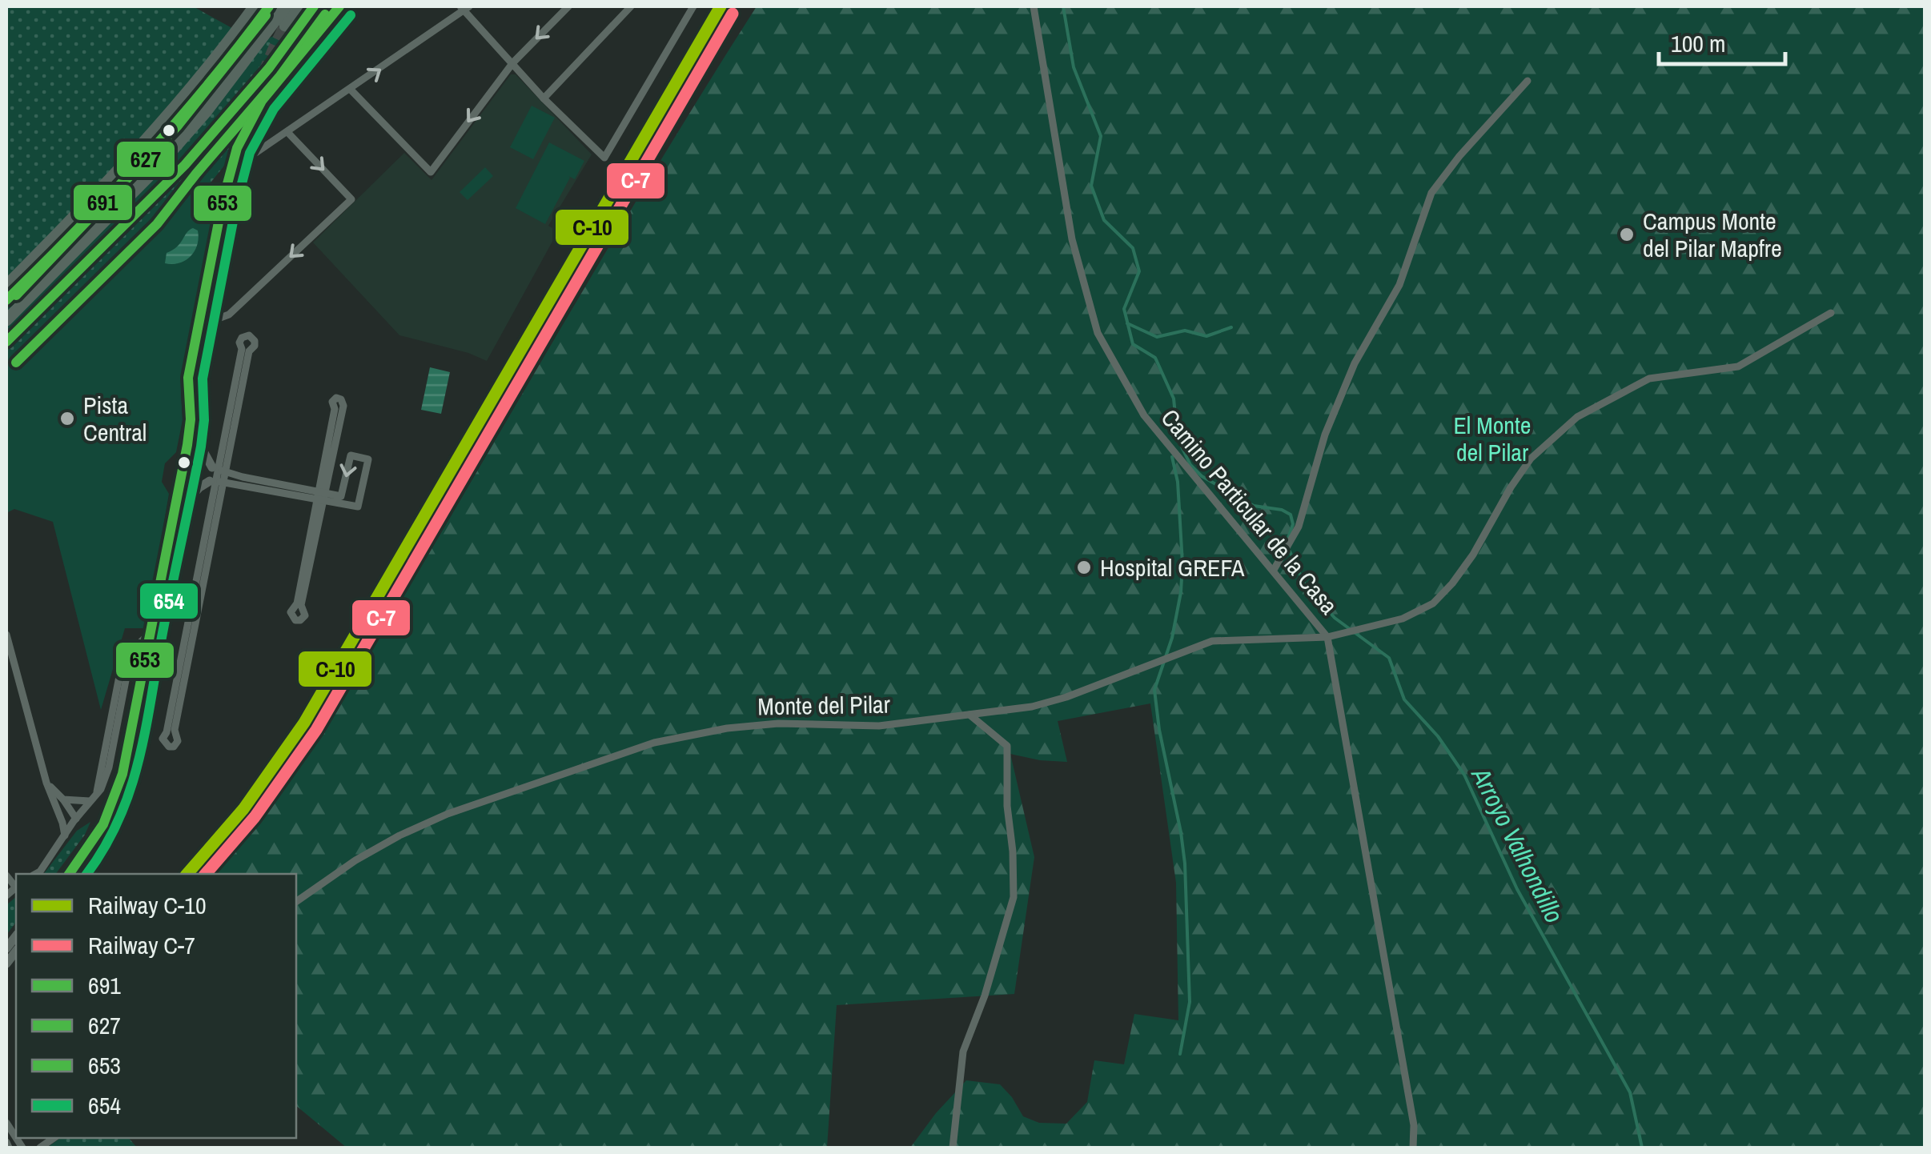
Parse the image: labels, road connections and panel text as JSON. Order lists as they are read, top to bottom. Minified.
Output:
{"streets":{"street":["Camino Particular de la Casa","Monte del Pilar"]},"crossings":[["Camino Particular de la Casa","Monte del Pilar"]],"water":["Arroyo Valhondillo"],"parks":["El Monte del Pilar"],"places":["Campus Monte del Pilar Mapfre","Pista Central","Hospital GREFA"],"lines":["rail line C-10","transit line 691","transit line 653","rail line C-7","transit line 627","transit line 654"],"legend":["Railway C-10","Railway C-7","691","627","653","654"],"scale_bar":"100 m"}
